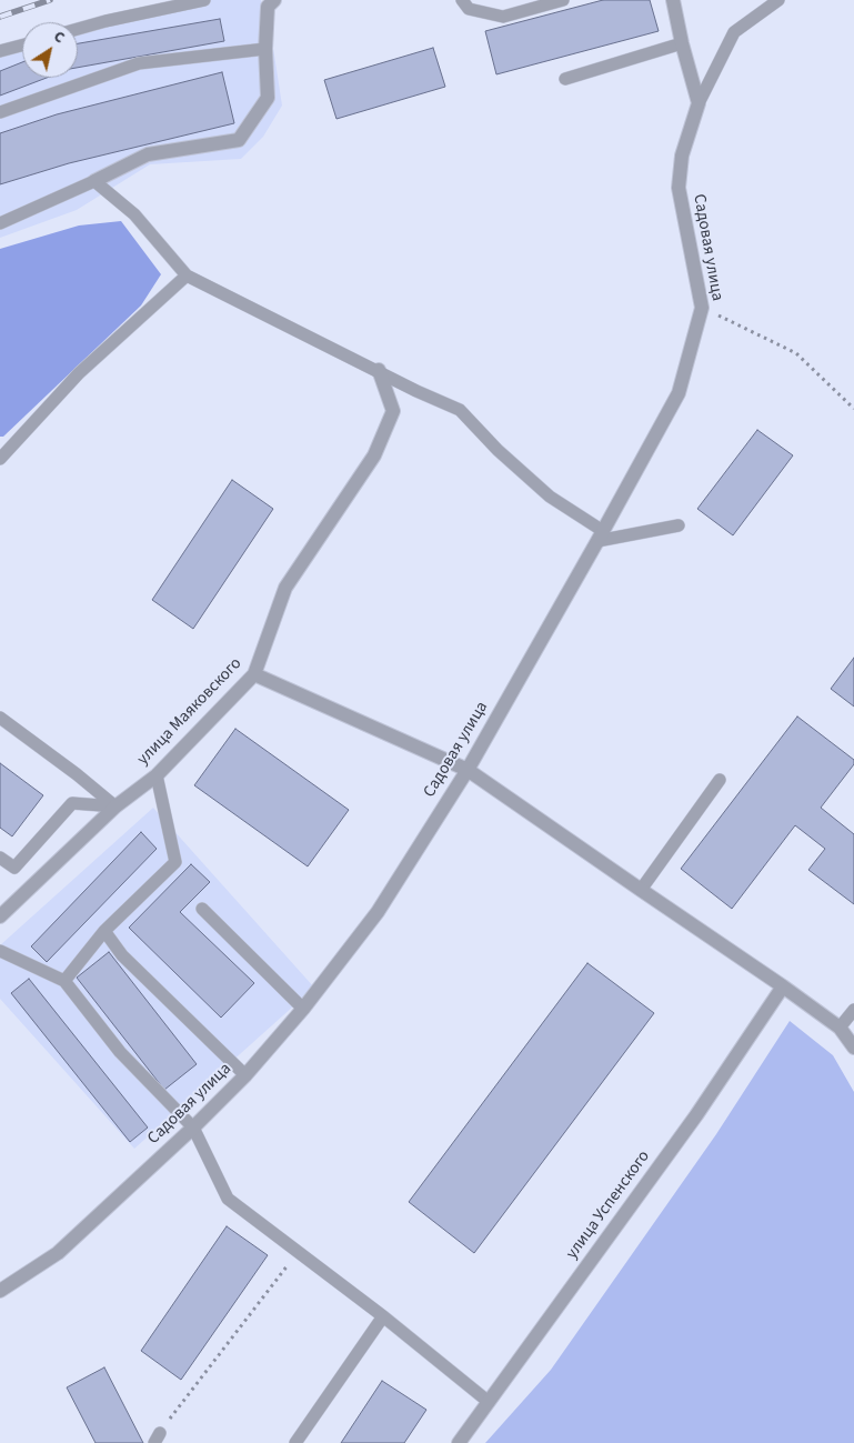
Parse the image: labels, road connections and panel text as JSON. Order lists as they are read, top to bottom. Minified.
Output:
{"streets":{"street":["Садовая улица","улица Маяковского","улица Успенского"]},"north":"top right"}
